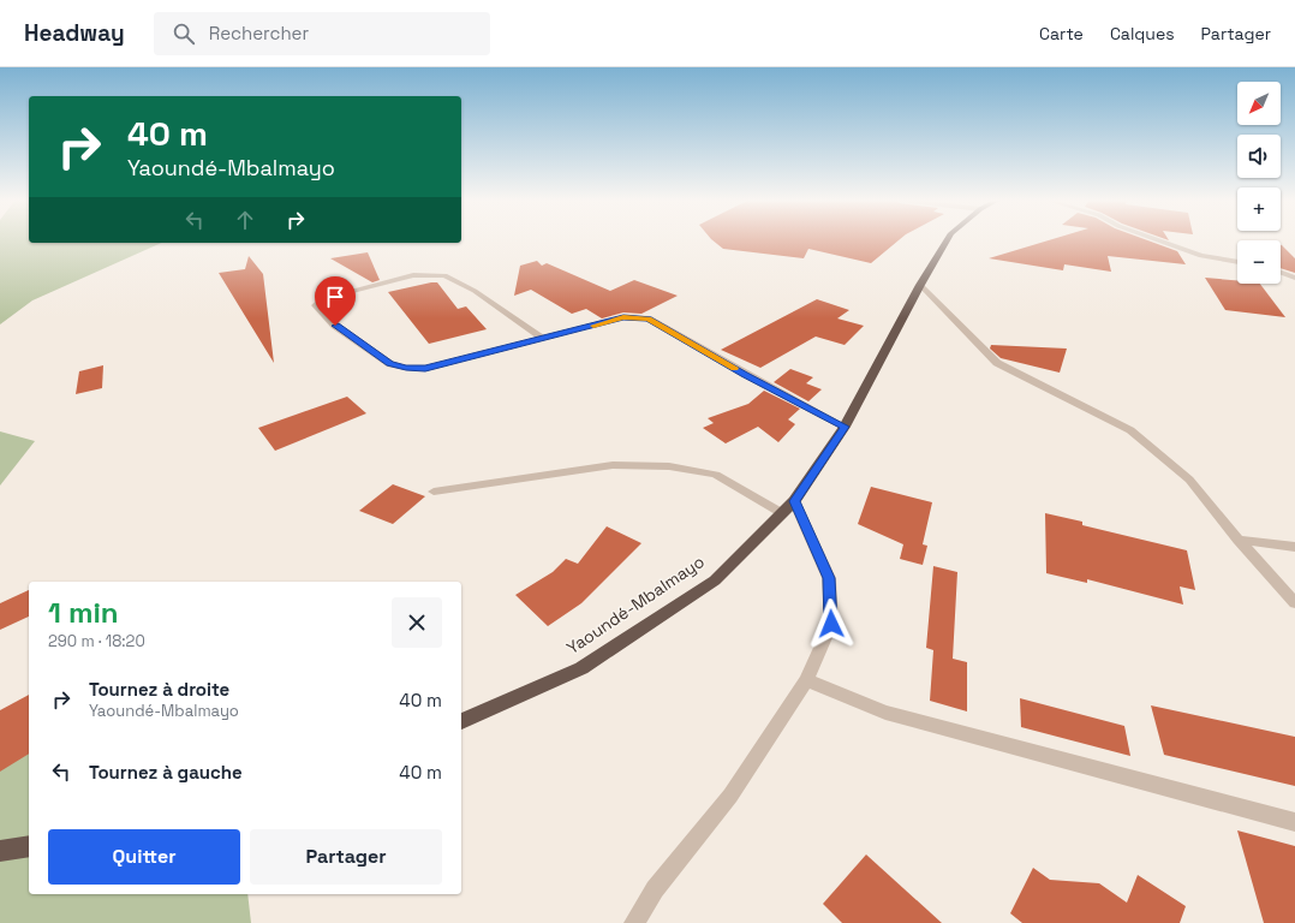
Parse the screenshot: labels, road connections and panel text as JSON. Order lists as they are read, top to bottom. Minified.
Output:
{"streets":{"highway":["Yaoundé-Mbalmayo"]},"north":"bottom left","page":{"header":"Headway","search":"Rechercher","nav":["Carte","Calques","Partager"],"map_buttons":["+","−"],"turn":["40 m","Yaoundé-Mbalmayo"],"heading":["1 min","290 m · 18:20"],"list":[{"name":"Tournez à droite","note":"Yaoundé-Mbalmayo","value":"40 m"},{"name":"Tournez à gauche","value":"40 m"}],"buttons":["Quitter","Partager"]}}
